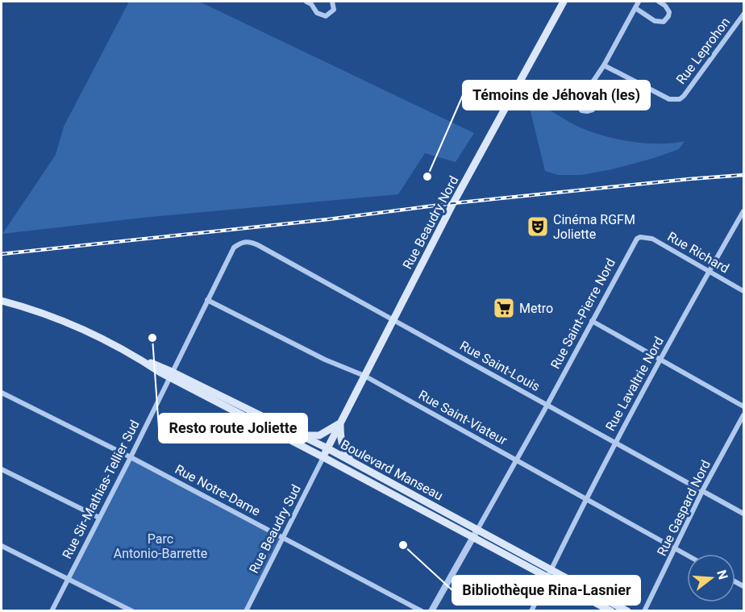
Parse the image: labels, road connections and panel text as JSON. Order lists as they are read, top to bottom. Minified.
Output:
{"streets":{"main road":["Rue Beaudry Nord","Boulevard Manseau"],"street":["Rue Leprohon","Rue Richard","Rue Saint-Pierre Nord","Rue Saint-Louis","Rue Lavaltrie Nord","Rue Saint-Viateur","Rue Sir-Mathias-Tellier Sud","Rue Notre-Dame","Rue Gaspard Nord","Rue Beaudry Sud"]},"crossings":[["Rue Beaudry Nord","Rue Saint-Louis"],["Rue Beaudry Nord","Rue Saint-Viateur"],["Rue Beaudry Nord","Boulevard Manseau"],["Rue Beaudry Nord","Rue Beaudry Sud"],["Rue Richard","Rue Saint-Pierre Nord"],["Rue Richard","Rue Lavaltrie Nord"],["Rue Saint-Pierre Nord","Rue Saint-Louis"],["Rue Saint-Pierre Nord","Rue Saint-Viateur"],["Rue Saint-Pierre Nord","Boulevard Manseau"],["Rue Saint-Louis","Rue Lavaltrie Nord"],["Rue Saint-Louis","Rue Sir-Mathias-Tellier Sud"],["Rue Saint-Louis","Rue Gaspard Nord"],["Rue Lavaltrie Nord","Rue Saint-Viateur"],["Rue Lavaltrie Nord","Boulevard Manseau"],["Rue Saint-Viateur","Rue Sir-Mathias-Tellier Sud"],["Rue Saint-Viateur","Rue Gaspard Nord"],["Boulevard Manseau","Rue Sir-Mathias-Tellier Sud"],["Boulevard Manseau","Rue Beaudry Sud"],["Rue Sir-Mathias-Tellier Sud","Rue Notre-Dame"],["Rue Notre-Dame","Rue Beaudry Sud"]],"parks":["Parc Antonio-Barrette"],"places":{"other":["Témoins de Jéhovah (les)","Resto route Joliette","Bibliothèque Rina-Lasnier"],"theatre":["Cinéma RGFM Joliette"],"supermarket":["Metro"]},"north":"right"}
